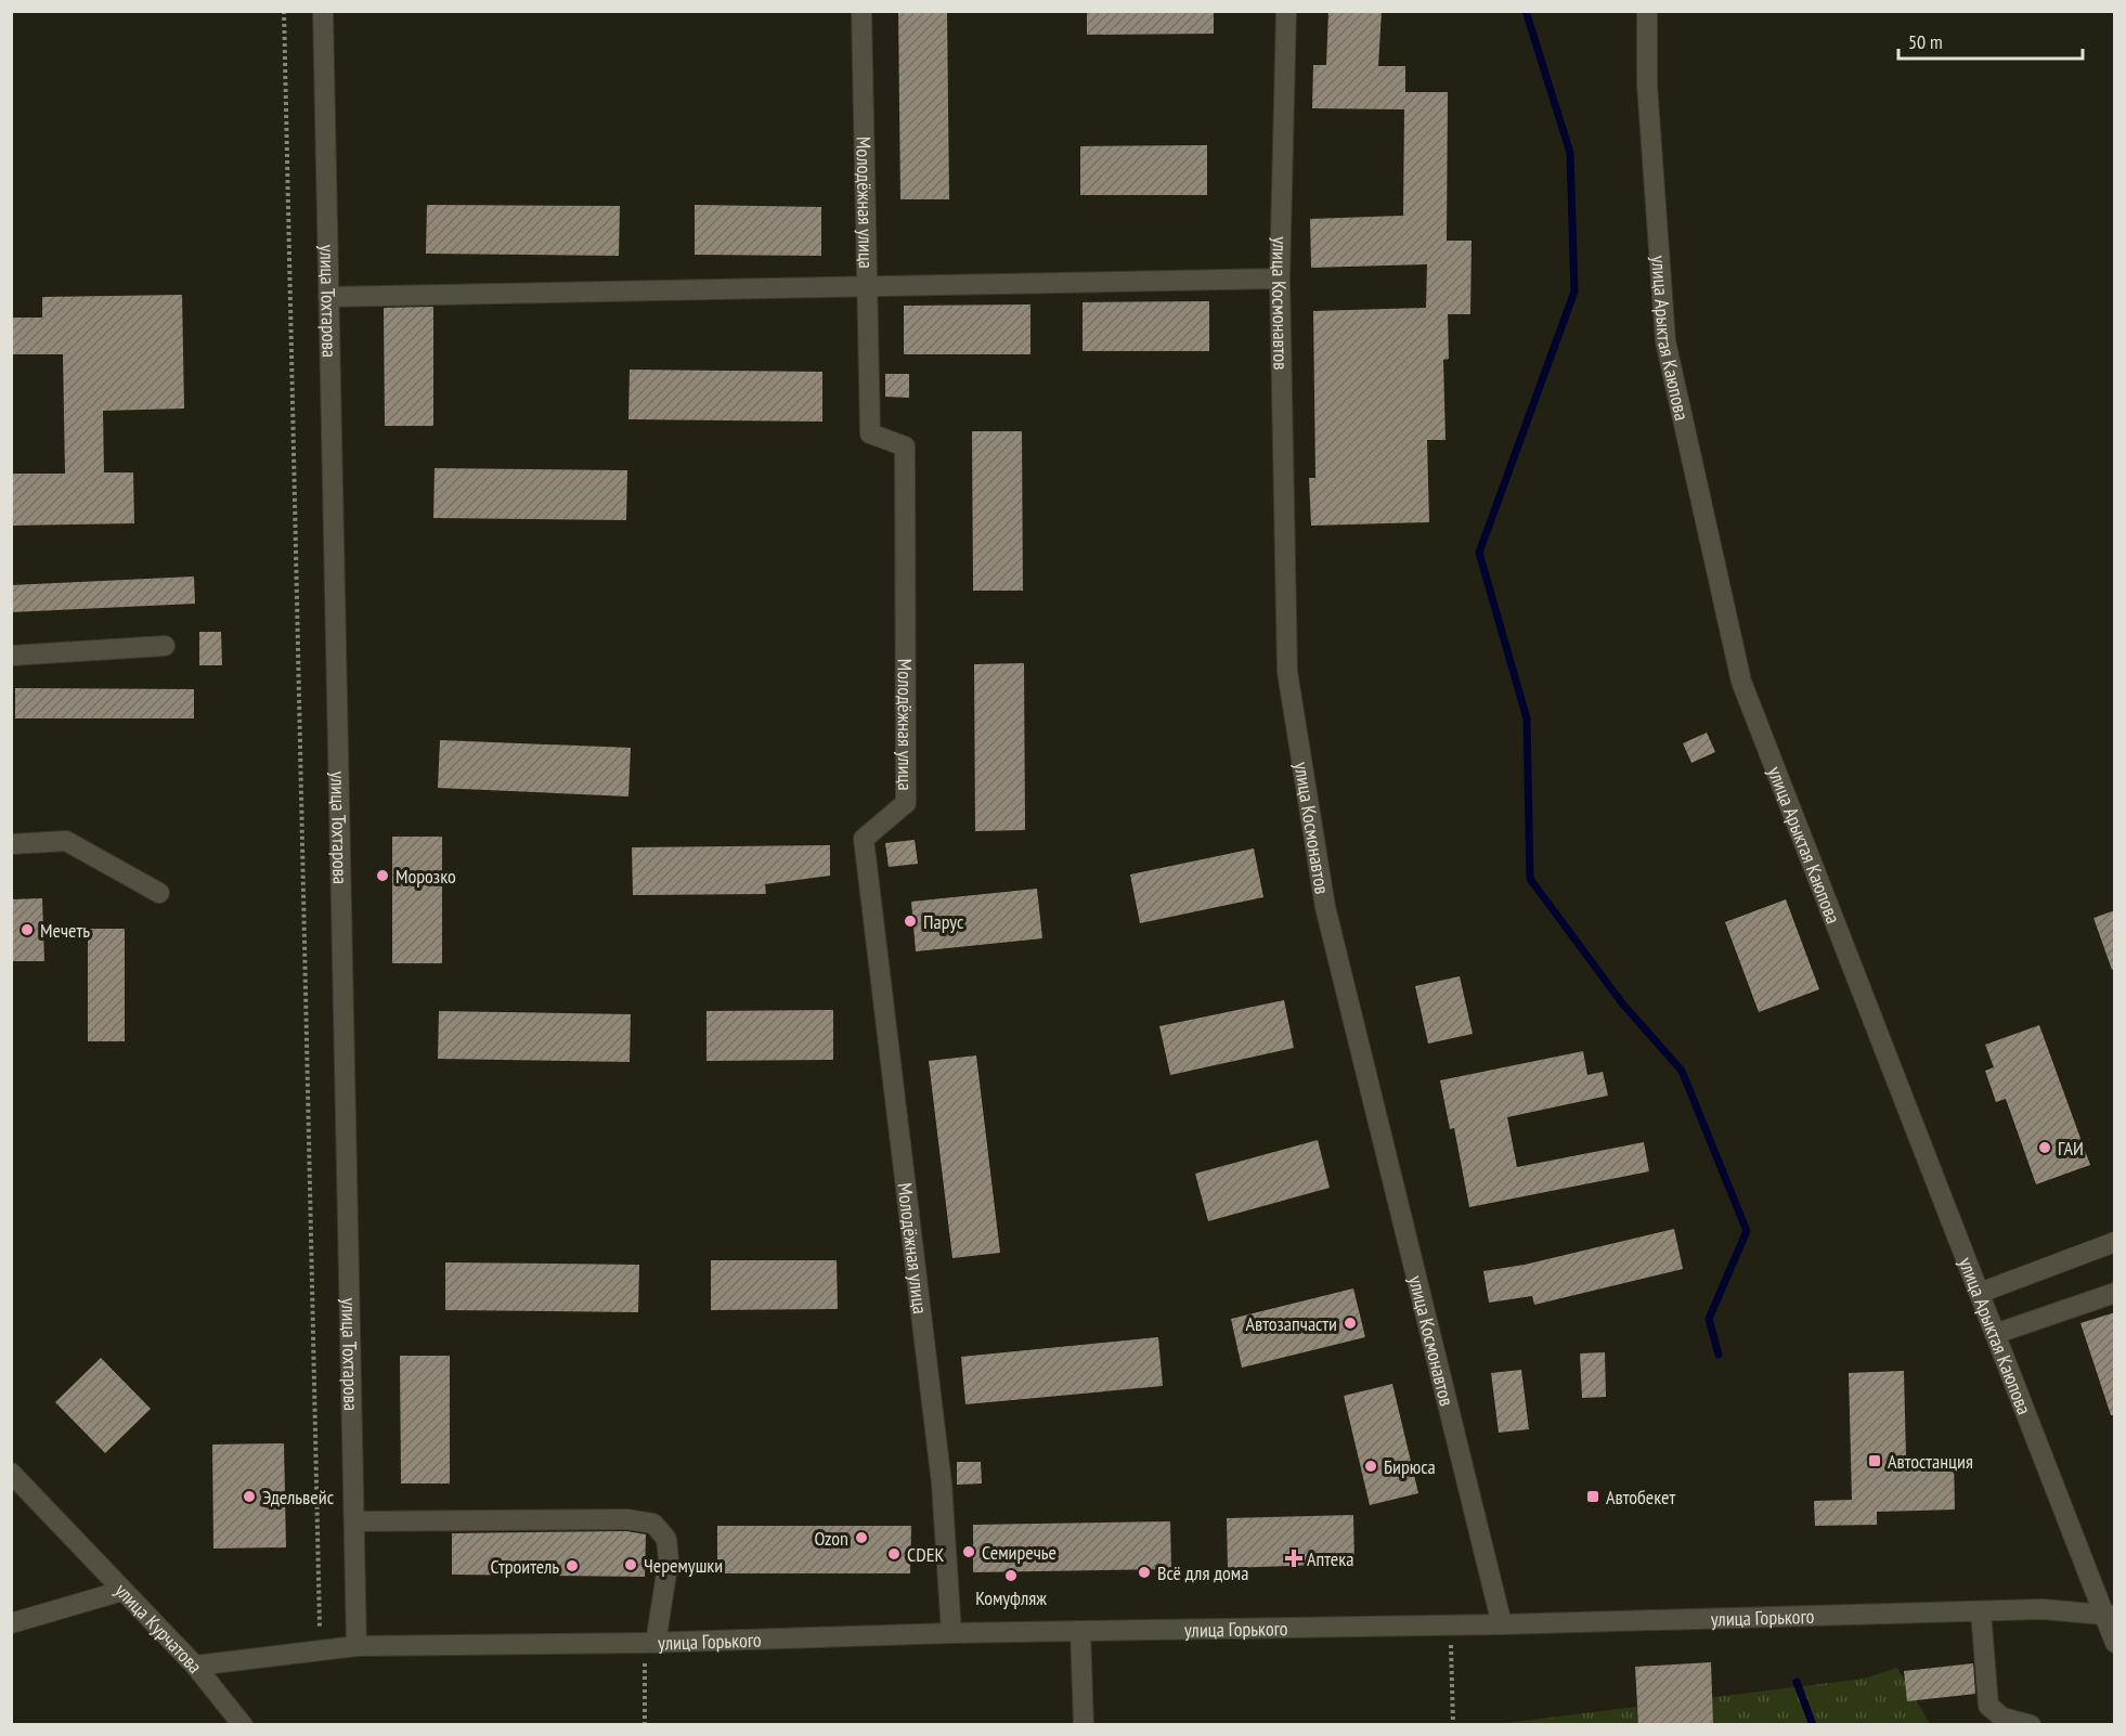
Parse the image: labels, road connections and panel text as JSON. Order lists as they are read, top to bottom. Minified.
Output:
{"streets":{"street":["Молодёжная улица","улица Тохтарова","улица Космонавтов","улица Арыктая Каюпова","улица Горького","улица Курчатова"]},"crossings":[["Молодёжная улица","улица Горького"],["улица Тохтарова","улица Горького"],["улица Тохтарова","улица Курчатова"],["улица Космонавтов","улица Горького"],["улица Арыктая Каюпова","улица Горького"],["улица Горького","улица Курчатова"]],"places":{"other":["Морозко","Парус","Мечеть","ГАИ","Автозапчасти","Бирюса","Эдельвейс","Ozon","Семиречье","CDEK","Черемушки","Строитель","Всё для дома","Комуфляж"],"transit":["Автостанция","Автобекет"],"health":["Аптека"]},"scale_bar":"50 m"}
